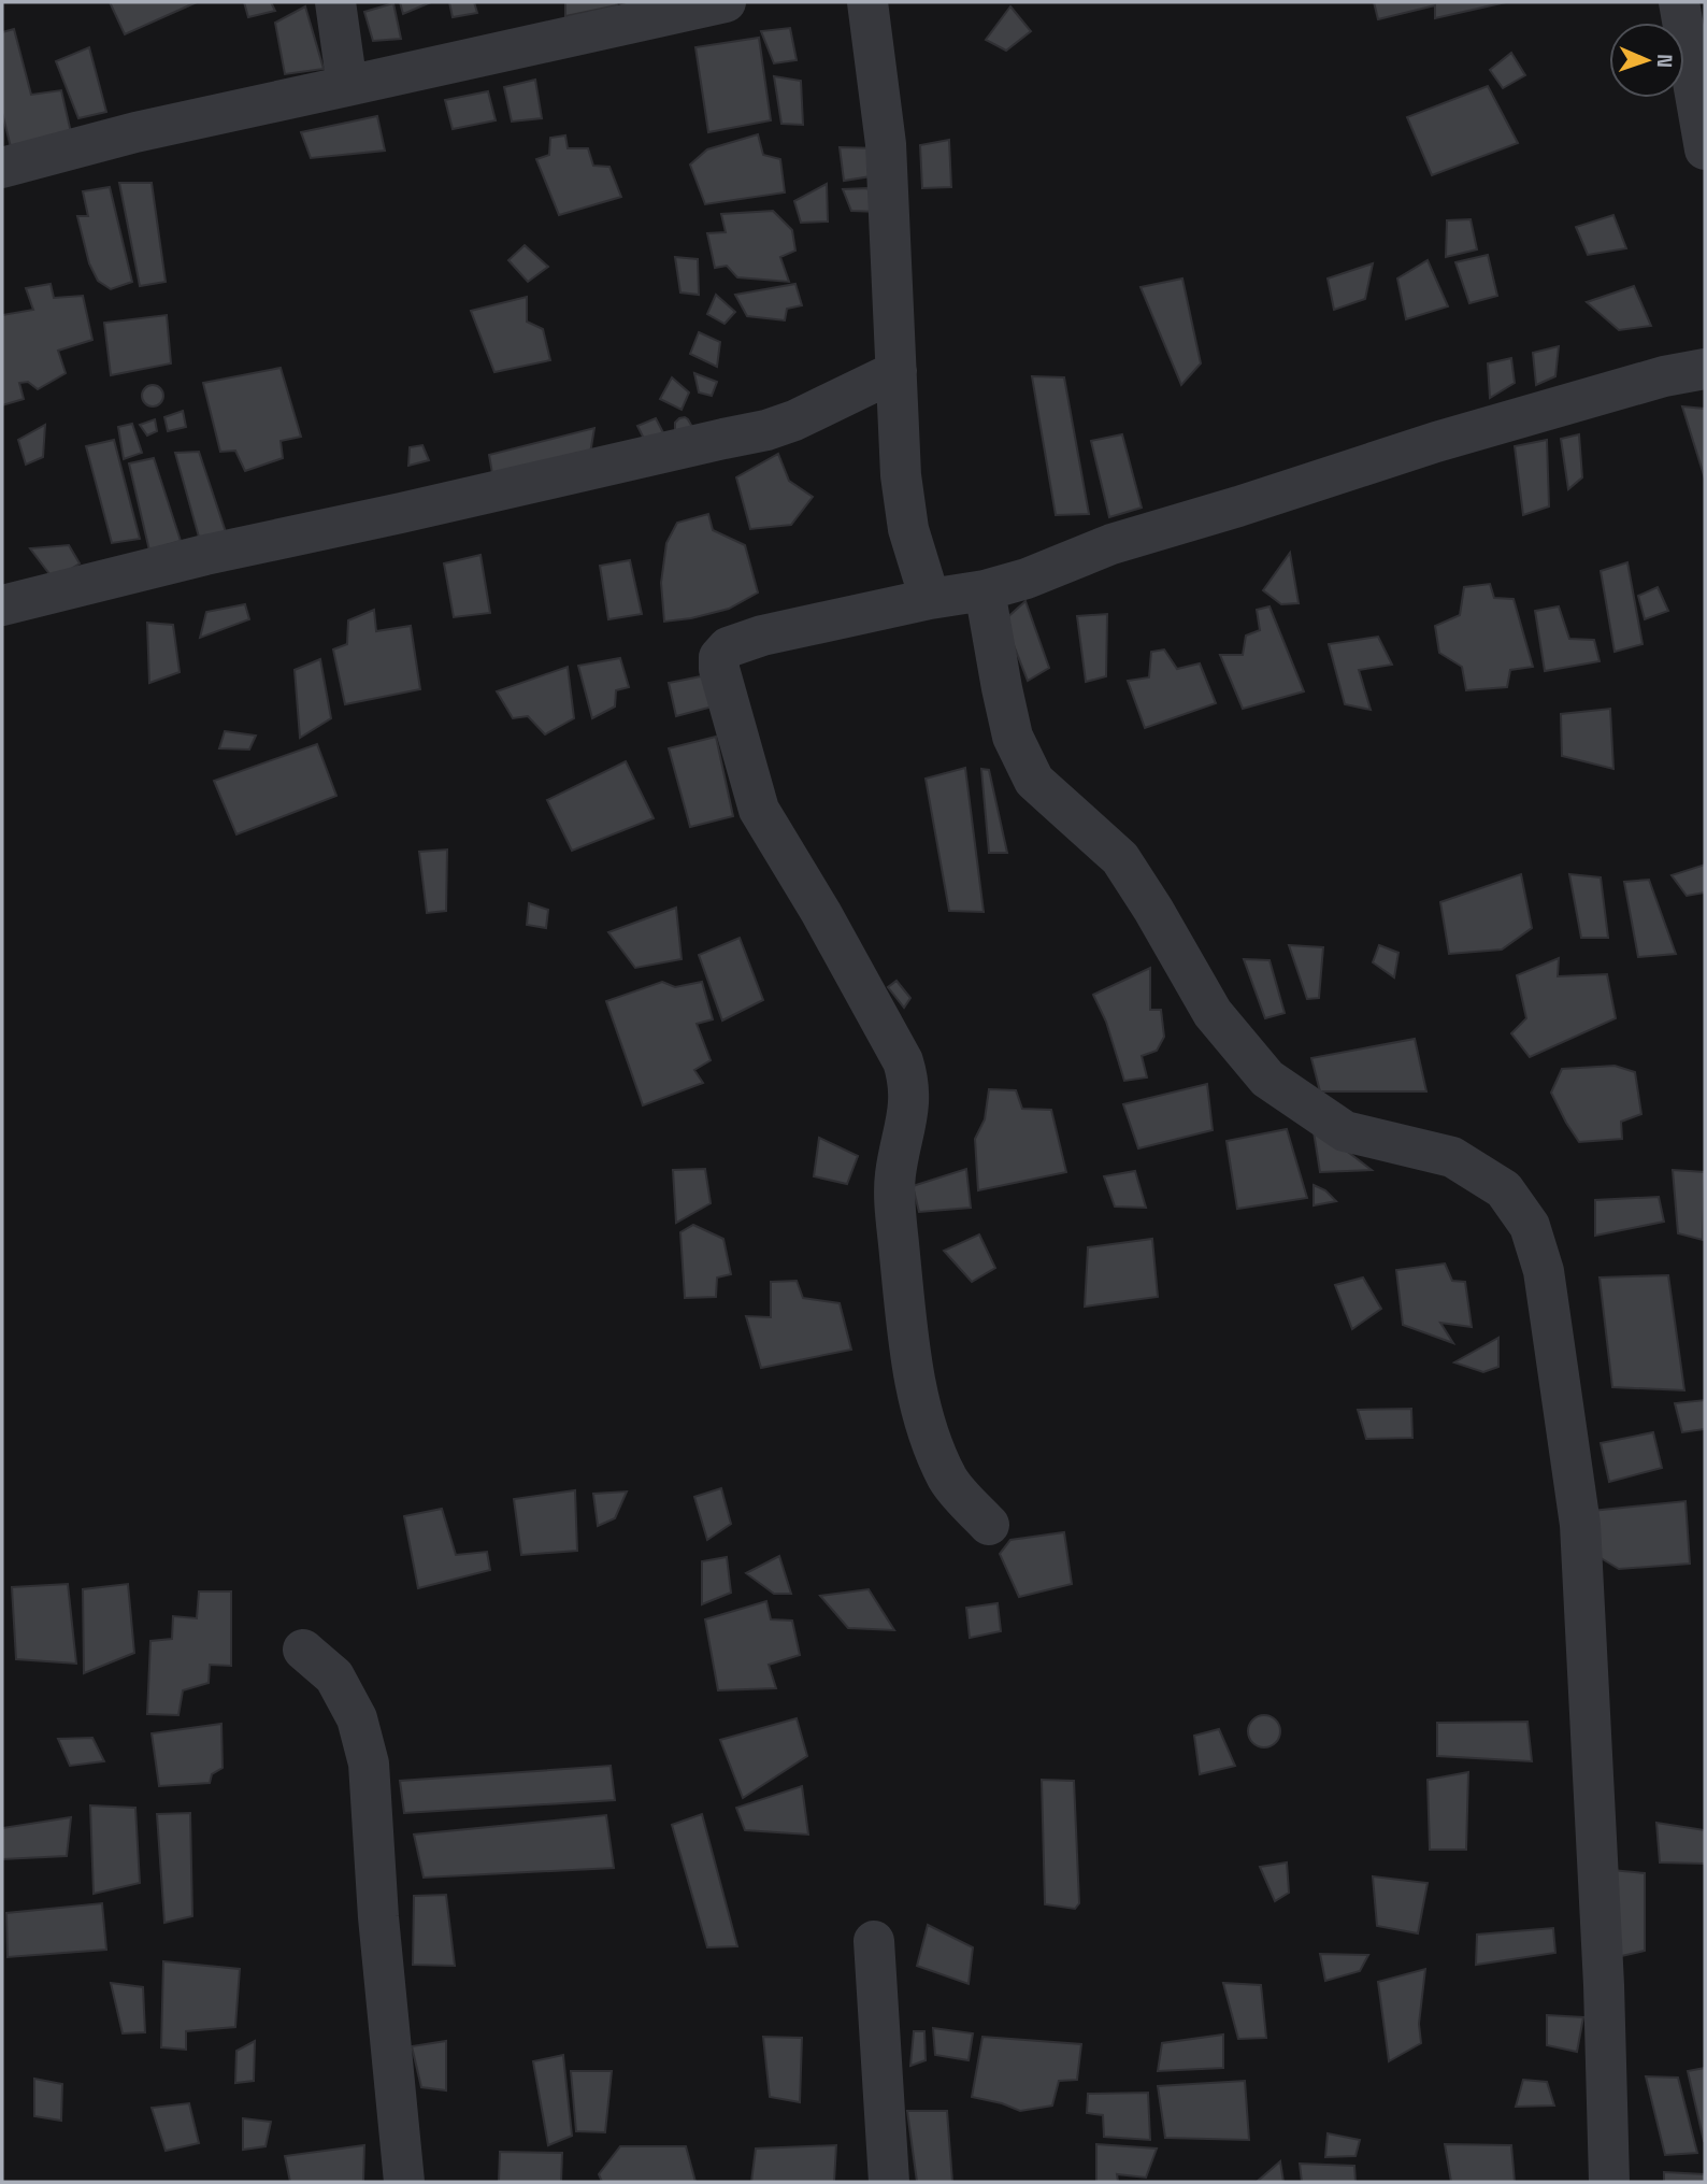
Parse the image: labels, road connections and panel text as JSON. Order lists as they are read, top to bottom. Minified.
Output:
{"north":"right"}
